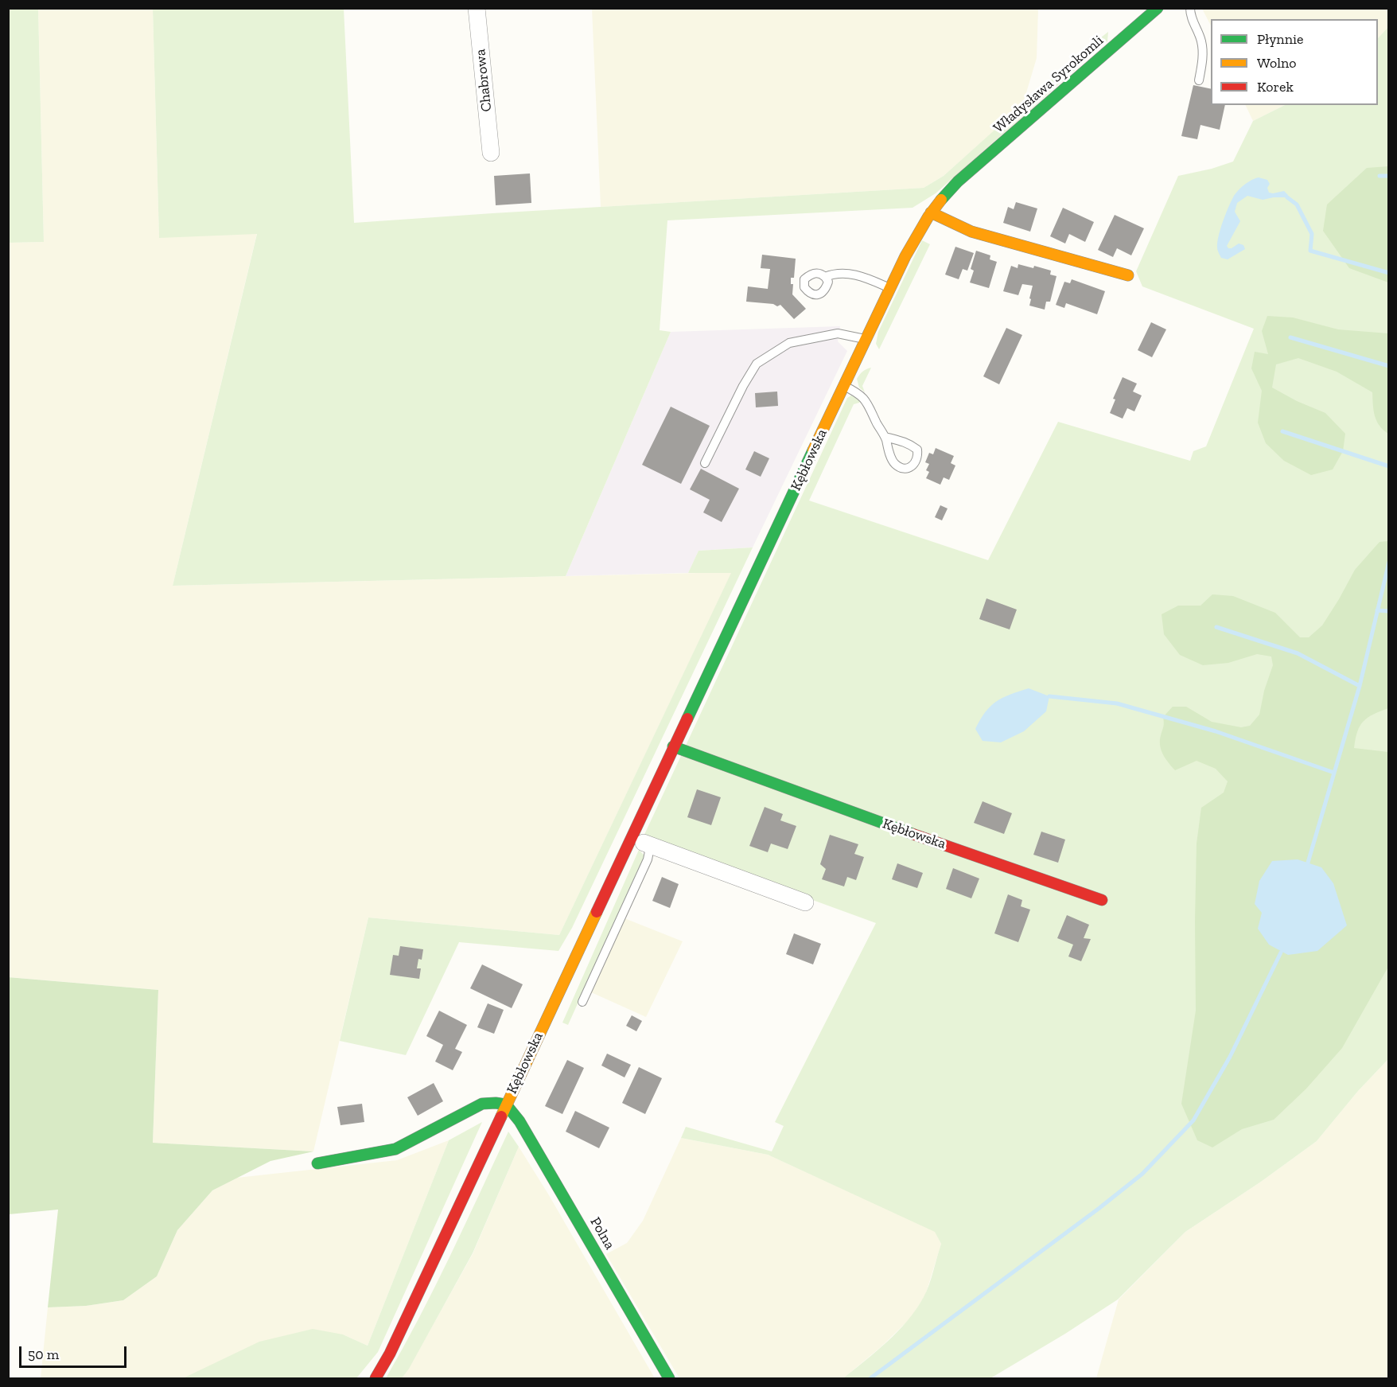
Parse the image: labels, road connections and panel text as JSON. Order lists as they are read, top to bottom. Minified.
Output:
{"streets":{"street":["Chabrowa","Władysława Syrokomli","Kębłowska","Polna"]},"crossings":[["Władysława Syrokomli","Kębłowska"],["Kębłowska","Polna"]],"legend":["Płynnie","Wolno","Korek"],"scale_bar":"50 m"}
